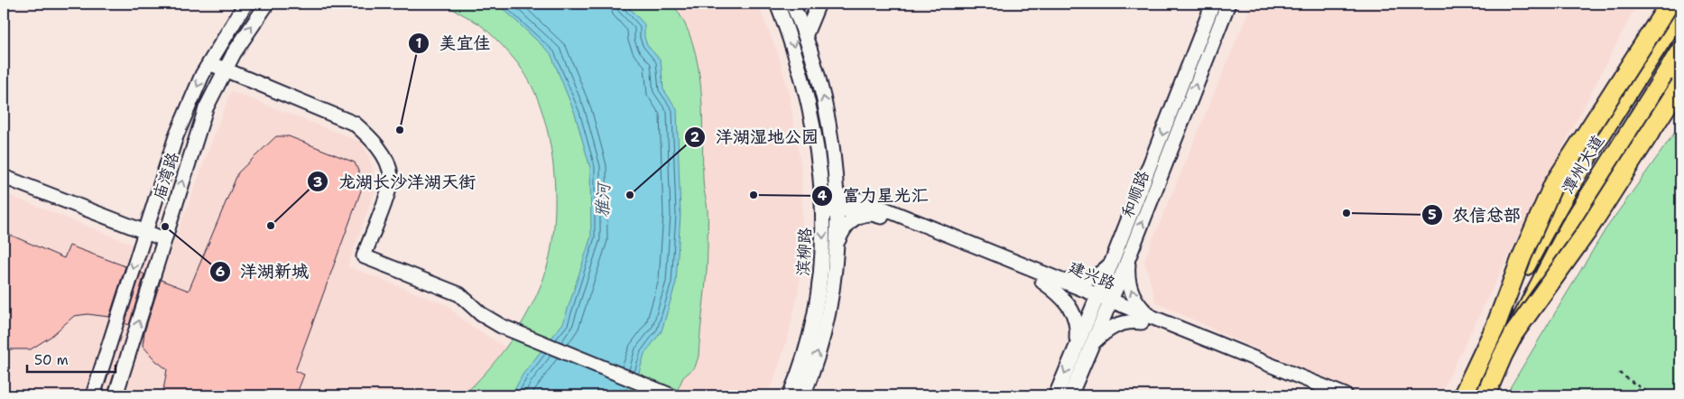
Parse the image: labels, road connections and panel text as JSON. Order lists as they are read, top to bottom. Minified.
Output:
{"streets":{"highway":["潭州大道"],"street":["庙湾路","和顺路","滨柳路","建兴路"]},"crossings":[["和顺路","建兴路"],["滨柳路","建兴路"]],"water":["雅河"],"places":["美宜佳","洋湖湿地公园","富力星光汇","农信总部","龙湖长沙洋湖天街","洋湖新城"],"scale_bar":"50 m"}
